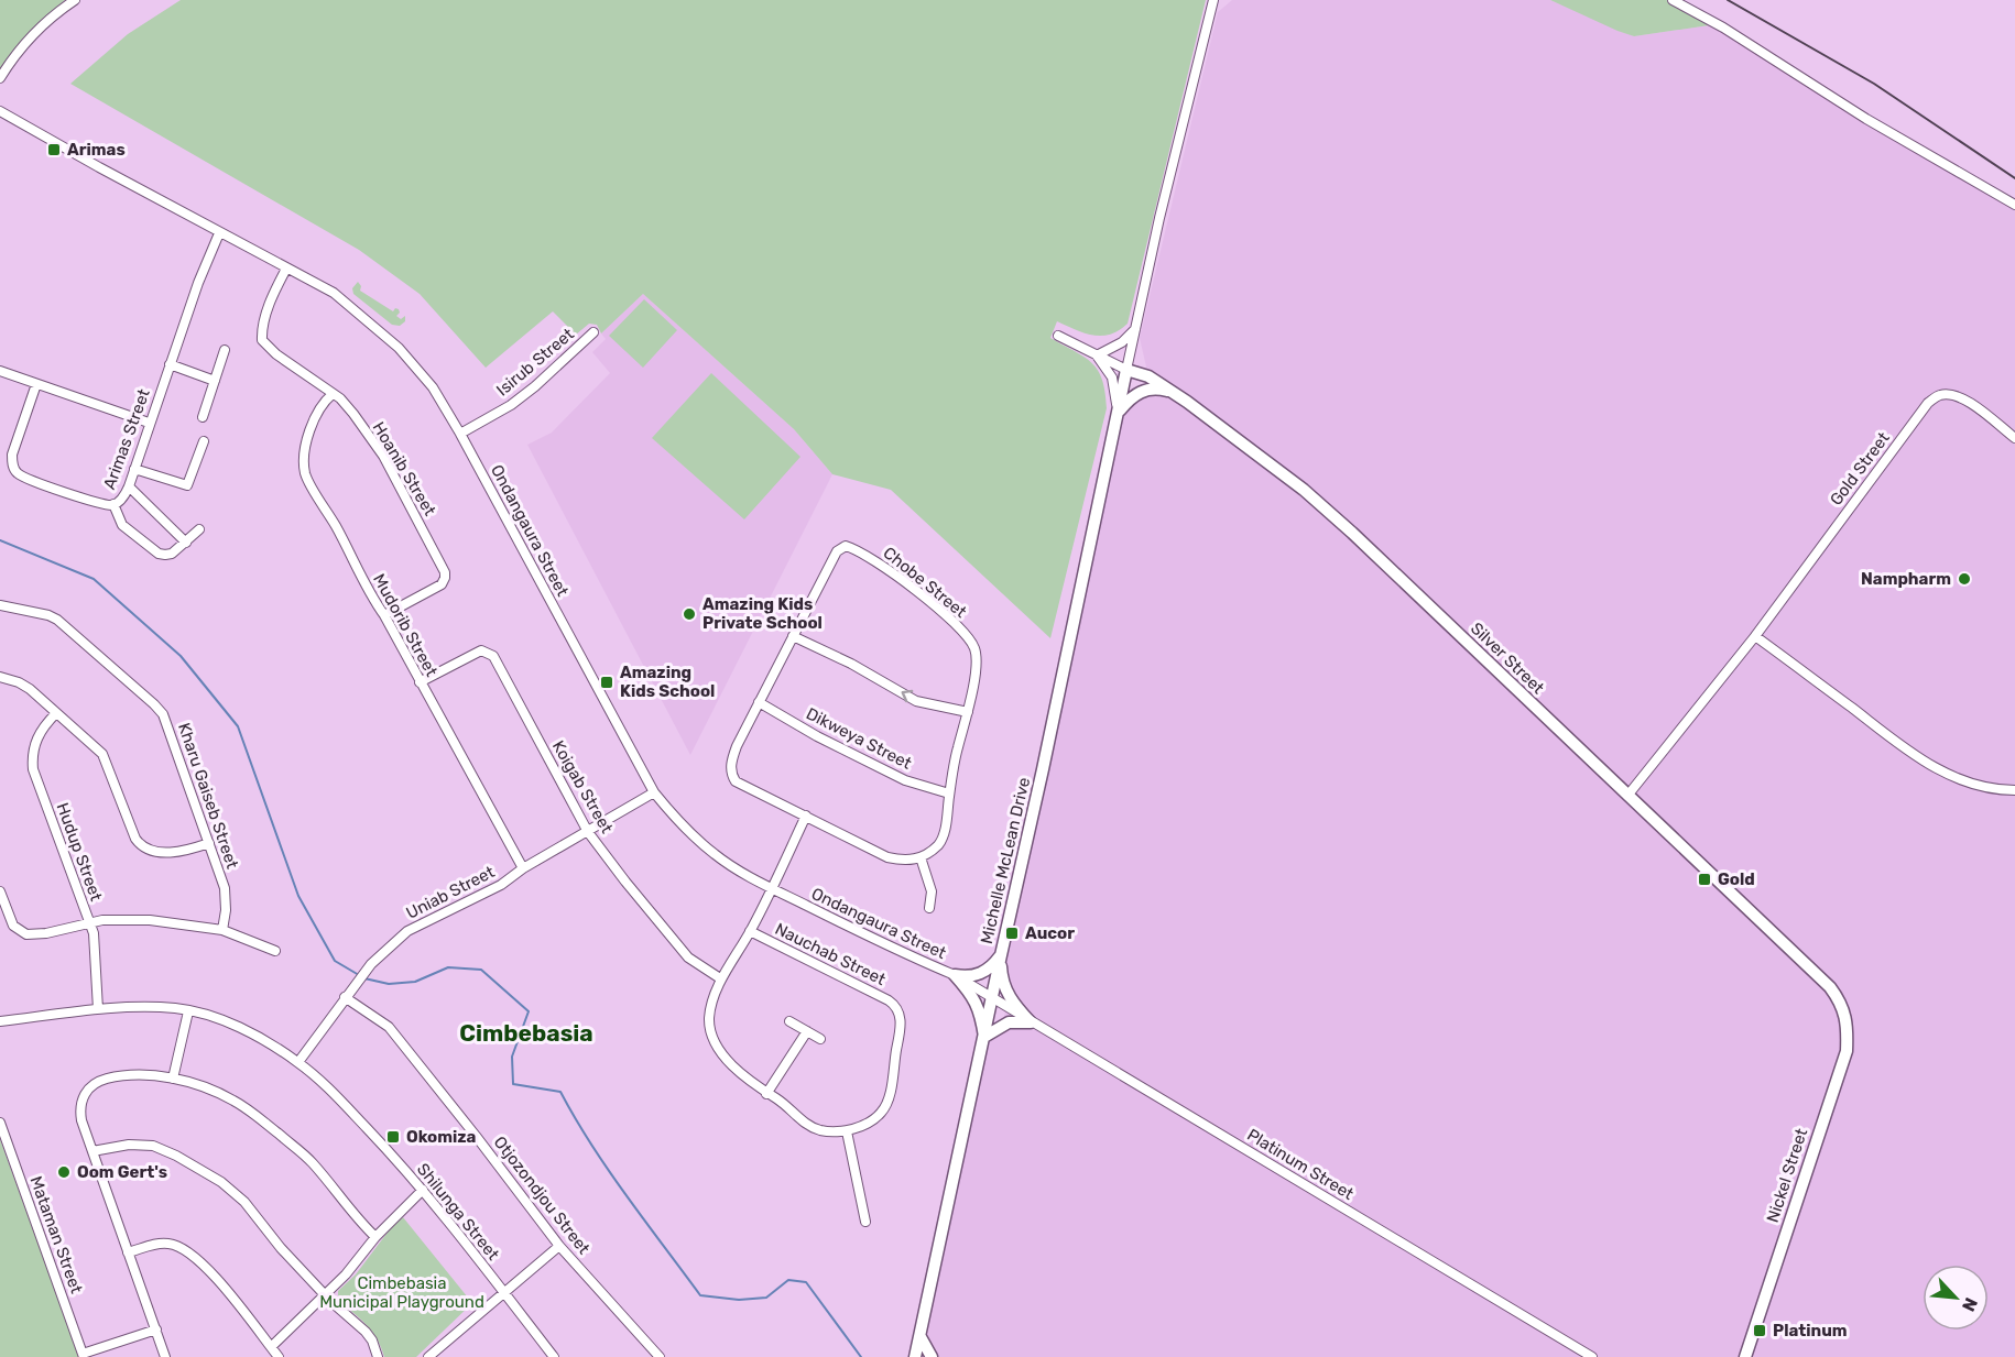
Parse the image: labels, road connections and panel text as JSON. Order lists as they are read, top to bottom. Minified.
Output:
{"streets":{"street":["Isirub Street","Arimas Street","Hoanib Street","Gold Street","Ondangaura Street","Chobe Street","Mudorib Street","Silver Street","Dikweya Street","Koigab Street","Kharu Gaiseb Street","Hudup Street","Michelle McLean Drive","Uniab Street","Nauchab Street","Platinum Street","Nickel Street","Otjozondjou Street","Shilunga Street","Mataman Street"]},"crossings":[["Isirub Street","Ondangaura Street"],["Arimas Street","Ondangaura Street"],["Hoanib Street","Ondangaura Street"],["Hoanib Street","Mudorib Street"],["Gold Street","Silver Street"],["Ondangaura Street","Michelle McLean Drive"],["Ondangaura Street","Uniab Street"],["Ondangaura Street","Nauchab Street"],["Ondangaura Street","Platinum Street"],["Chobe Street","Dikweya Street"],["Mudorib Street","Koigab Street"],["Mudorib Street","Uniab Street"],["Silver Street","Michelle McLean Drive"],["Silver Street","Nickel Street"],["Koigab Street","Uniab Street"],["Koigab Street","Nauchab Street"],["Hudup Street","Shilunga Street"],["Michelle McLean Drive","Platinum Street"],["Uniab Street","Otjozondjou Street"],["Uniab Street","Shilunga Street"]],"districts":["Cimbebasia"],"parks":["Cimbebasia Municipal Playground"],"places":{"transit":["Arimas","Amazing Kids School","Gold","Aucor","Okomiza","Platinum"],"other":["Nampharm","Amazing Kids Private School","Oom Gert's"]},"north":"bottom right"}
